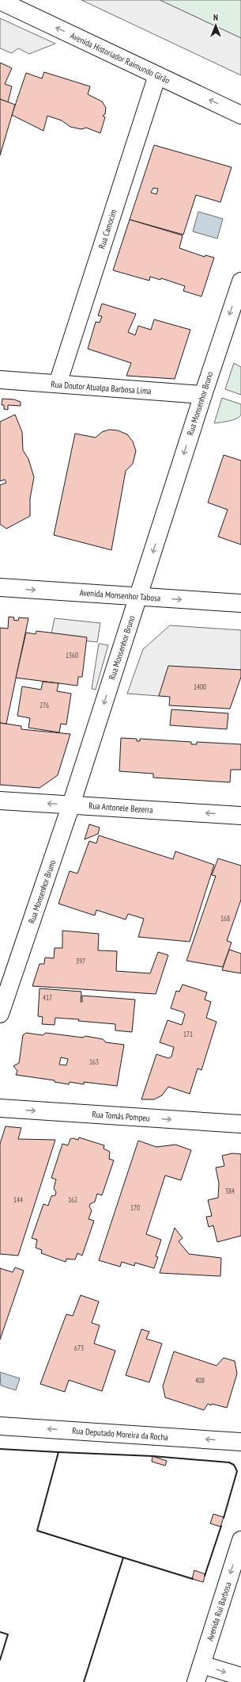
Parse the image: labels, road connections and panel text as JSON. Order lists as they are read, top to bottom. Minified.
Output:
{"streets":{"street":["Avenida Historiador Raimundo Girão","Rua Camocim","Rua Doutor Atualpa Barbosa Lima","Rua Monsenhor Bruno","Avenida Monsenhor Tabosa","Rua Antonele Bezerra","Rua Tomás Pompeu","Rua Deputado Moreira da Rocha","Avenida Rui Barbosa"]},"crossings":[["Avenida Historiador Raimundo Girão","Rua Camocim"],["Rua Camocim","Rua Doutor Atualpa Barbosa Lima"],["Rua Doutor Atualpa Barbosa Lima","Rua Monsenhor Bruno"],["Rua Monsenhor Bruno","Avenida Monsenhor Tabosa"],["Rua Monsenhor Bruno","Rua Antonele Bezerra"]],"one_way":["Avenida Historiador Raimundo Girão","Rua Monsenhor Bruno","Avenida Monsenhor Tabosa","Rua Antonele Bezerra","Rua Tomás Pompeu","Rua Deputado Moreira da Rocha","Avenida Rui Barbosa"],"house_numbers":["1360","1400","276","168","397","417","171","163","384","144","162","170","673","408"],"north":"top"}
